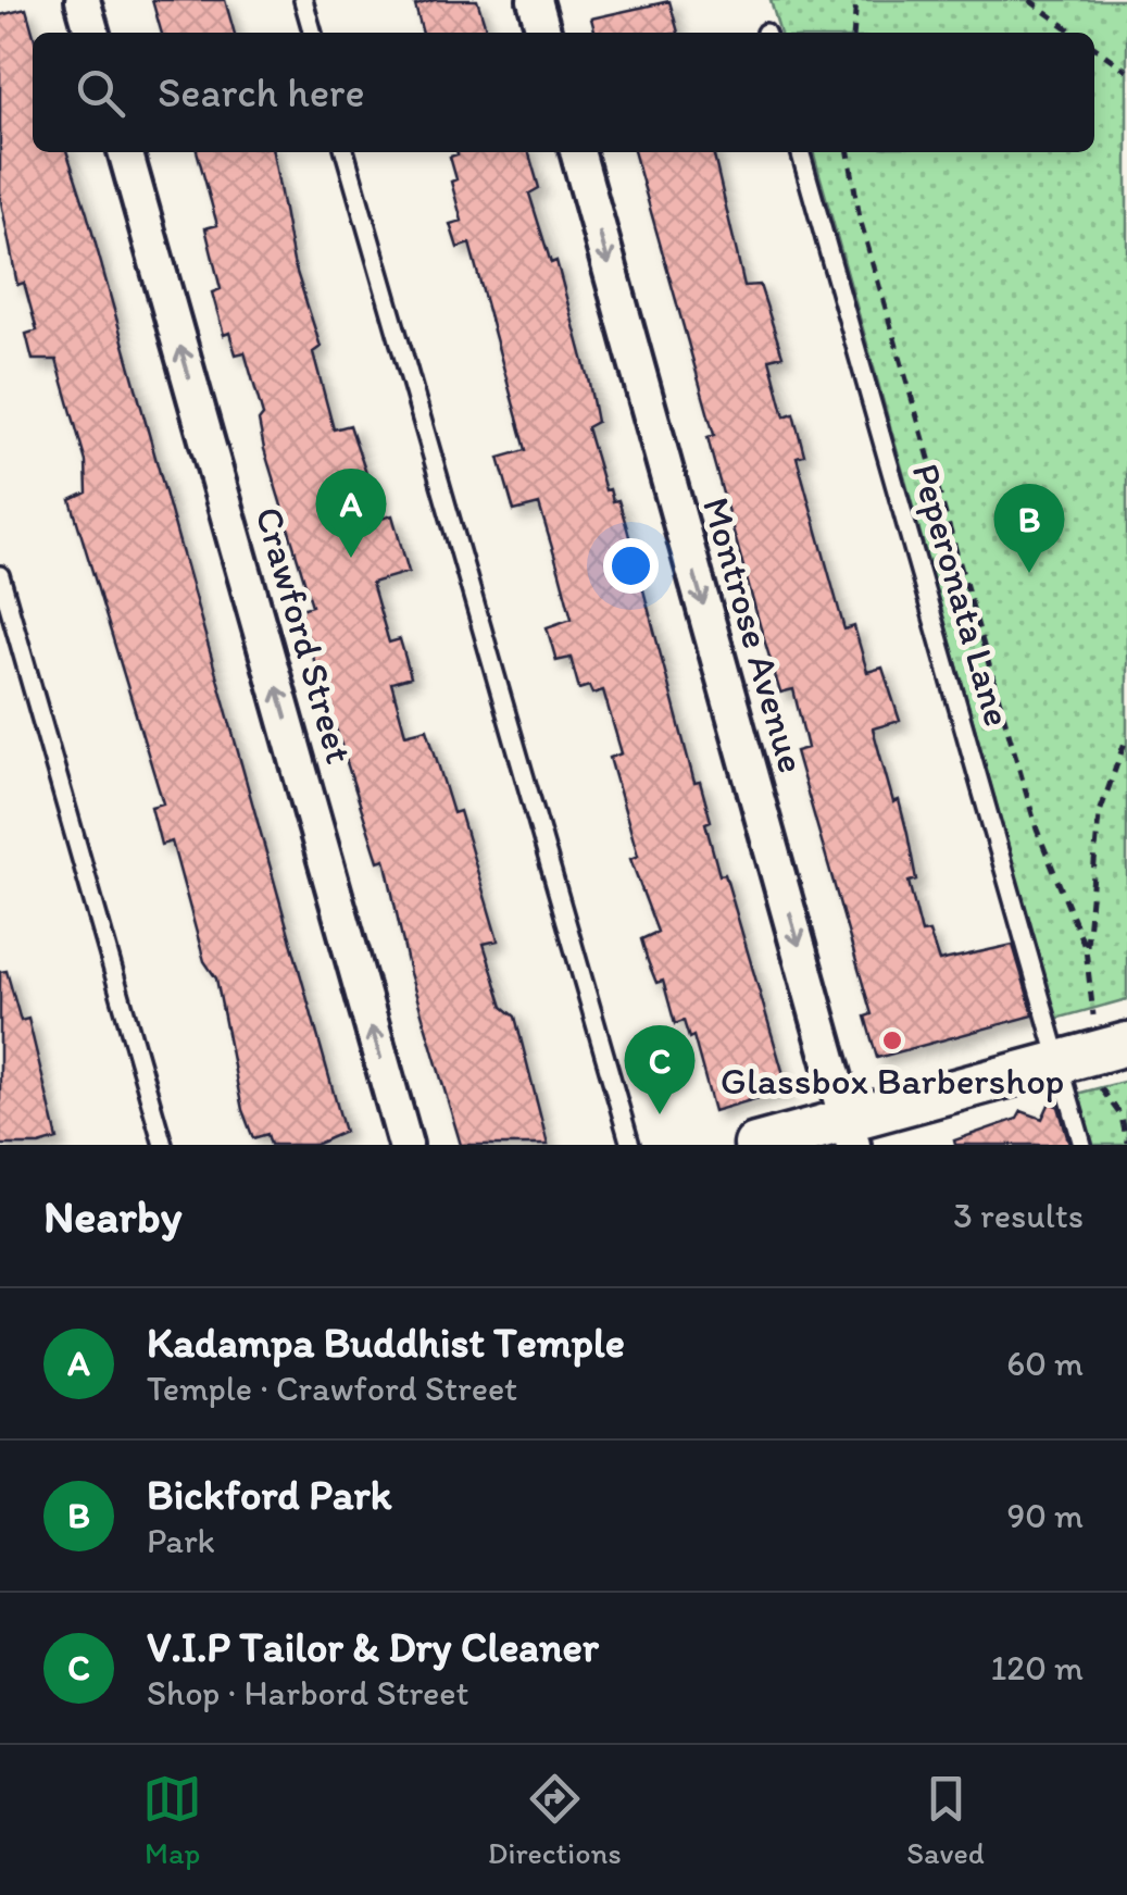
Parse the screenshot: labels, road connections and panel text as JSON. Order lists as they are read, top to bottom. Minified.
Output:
{"streets":{"street":["Crawford Street","Montrose Avenue"],"lane":["Peperonata Lane"]},"one_way":["Crawford Street","Montrose Avenue"],"places":["Glassbox Barbershop"],"page":{"search":"Search here","pins":["A","B","C"],"heading":["Nearby","3 results"],"list":[{"mark":"A","name":"Kadampa Buddhist Temple","note":"Temple · Crawford Street","value":"60 m"},{"mark":"B","name":"Bickford Park","note":"Park","value":"90 m"},{"mark":"C","name":"V.I.P Tailor & Dry Cleaner","note":"Shop · Harbord Street","value":"120 m"}],"nav":["Map","Directions","Saved"]}}
